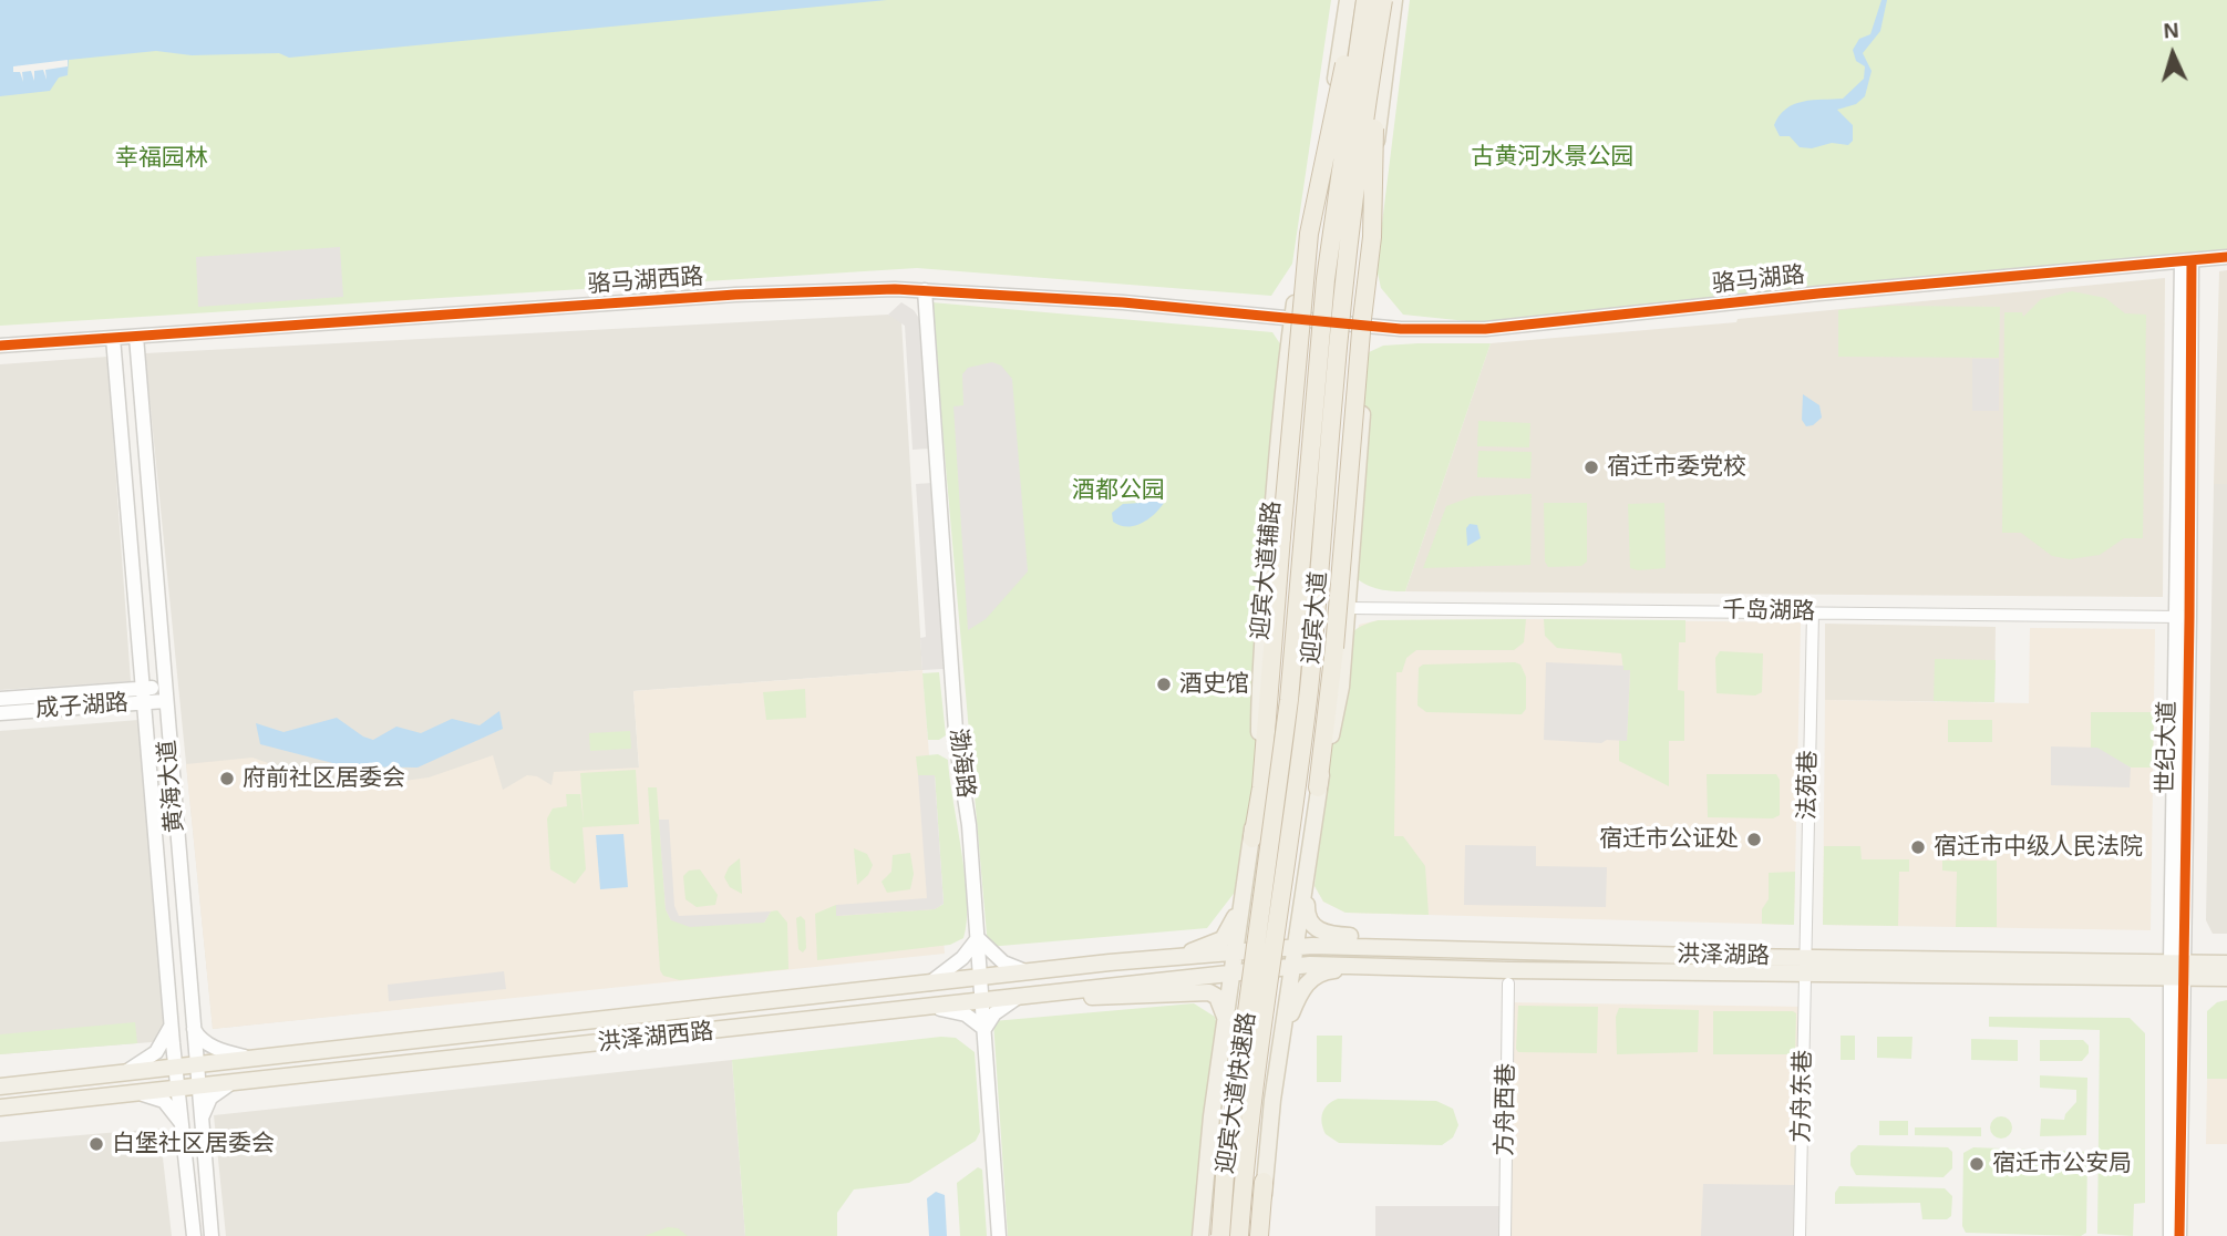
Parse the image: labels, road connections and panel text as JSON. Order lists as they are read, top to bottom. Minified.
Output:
{"streets":{"highway":["迎宾大道","迎宾大道快速路"],"main road":["迎宾大道辅路","洪泽湖路","洪泽湖西路"],"street":["骆马湖路","骆马湖西路","千岛湖路","成子湖路","世纪大道","渤海路","法苑巷","黄海大道","方舟东巷","方舟西巷"]},"crossings":[["骆马湖路","骆马湖西路"],["骆马湖路","迎宾大道辅路"],["骆马湖路","世纪大道"],["骆马湖西路","迎宾大道辅路"],["骆马湖西路","渤海路"],["骆马湖西路","黄海大道"],["迎宾大道辅路","洪泽湖路"],["迎宾大道辅路","洪泽湖西路"],["千岛湖路","世纪大道"],["千岛湖路","法苑巷"],["迎宾大道","迎宾大道快速路"],["成子湖路","黄海大道"],["世纪大道","洪泽湖路"],["渤海路","洪泽湖西路"],["法苑巷","洪泽湖路"],["法苑巷","方舟东巷"],["黄海大道","洪泽湖西路"],["洪泽湖路","洪泽湖西路"],["洪泽湖路","方舟东巷"]],"parks":["古黄河水景公园","幸福园林","酒都公园"],"places":["宿迁市委党校","酒史馆","府前社区居委会","宿迁市公证处","宿迁市中级人民法院","白堡社区居委会","宿迁市公安局"],"north":"top"}
